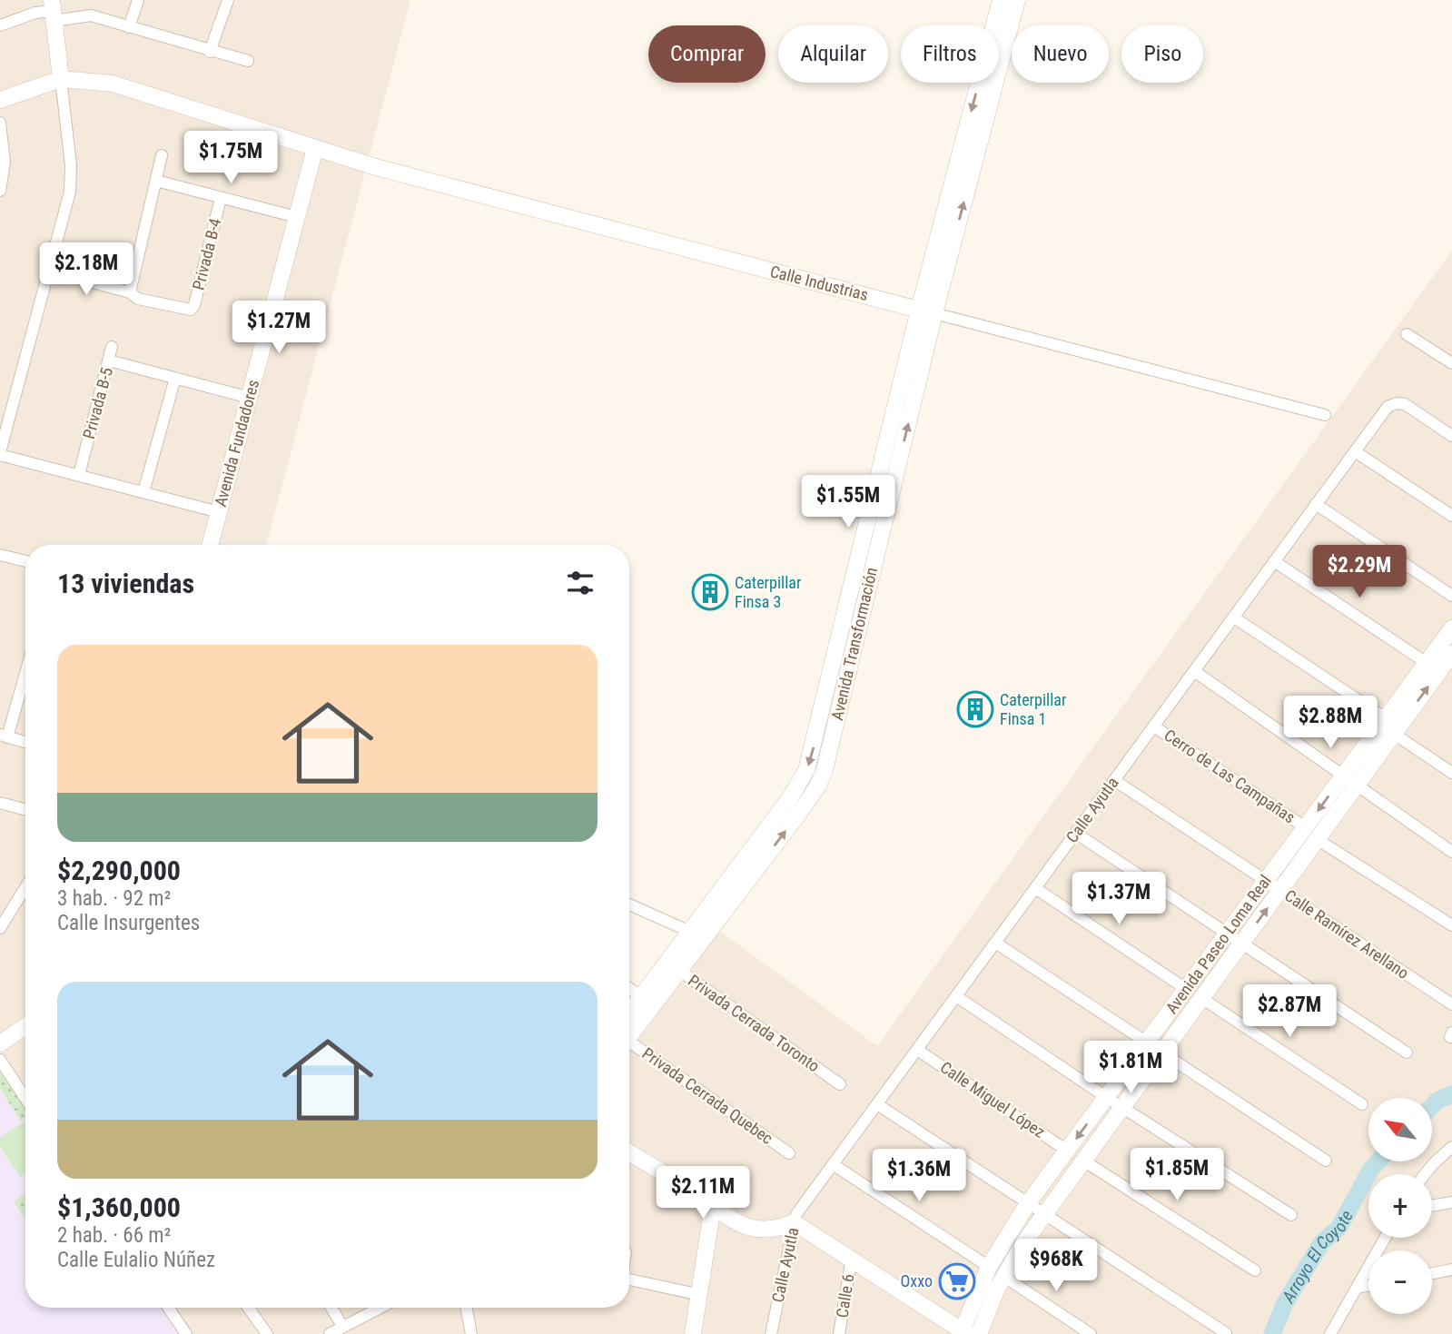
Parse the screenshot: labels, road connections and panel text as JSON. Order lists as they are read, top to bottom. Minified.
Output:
{"streets":{"street":["Privada B-4","Calle Industrias","Privada B-5","Avenida Fundadores","Avenida Transformación","Cerro de Las Campañas","Calle Ayutla","Calle Ramírez Arellano","Avenida Paseo Loma Real","Privada Cerrada Toronto","Privada Cerrada Quebec","Calle Miguel López","Calle 6"]},"crossings":[["Privada B-4","Avenida Fundadores"],["Calle Industrias","Avenida Fundadores"],["Calle Industrias","Avenida Transformación"],["Privada B-5","Avenida Fundadores"],["Avenida Transformación","Privada Cerrada Toronto"],["Cerro de Las Campañas","Calle Ayutla"],["Cerro de Las Campañas","Avenida Paseo Loma Real"],["Calle Ayutla","Calle Ramírez Arellano"],["Calle Ayutla","Calle Miguel López"],["Calle Ramírez Arellano","Avenida Paseo Loma Real"],["Avenida Paseo Loma Real","Calle Miguel López"]],"water":["Arroyo El Coyote"],"places":{"building":["Caterpillar Finsa 3","Caterpillar Finsa 1"],"supermarket":["Oxxo"]},"north":"top left","page":{"chip":["Comprar","Alquilar","Filtros","Nuevo","Piso"],"price":["$1.75M","$2.18M","$1.27M","$1.55M","$2.29M","$2.88M","$1.37M","$2.87M","$1.81M","$1.85M","$1.36M","$2.11M","$968K"],"heading":"13 viviendas","list":[{"name":"$2,290,000","note":"3 hab. · 92 m² · Calle Insurgentes"},{"name":"$1,360,000","note":"2 hab. · 66 m² · Calle Eulalio Núñez"}],"map_buttons":["+","−"]}}
